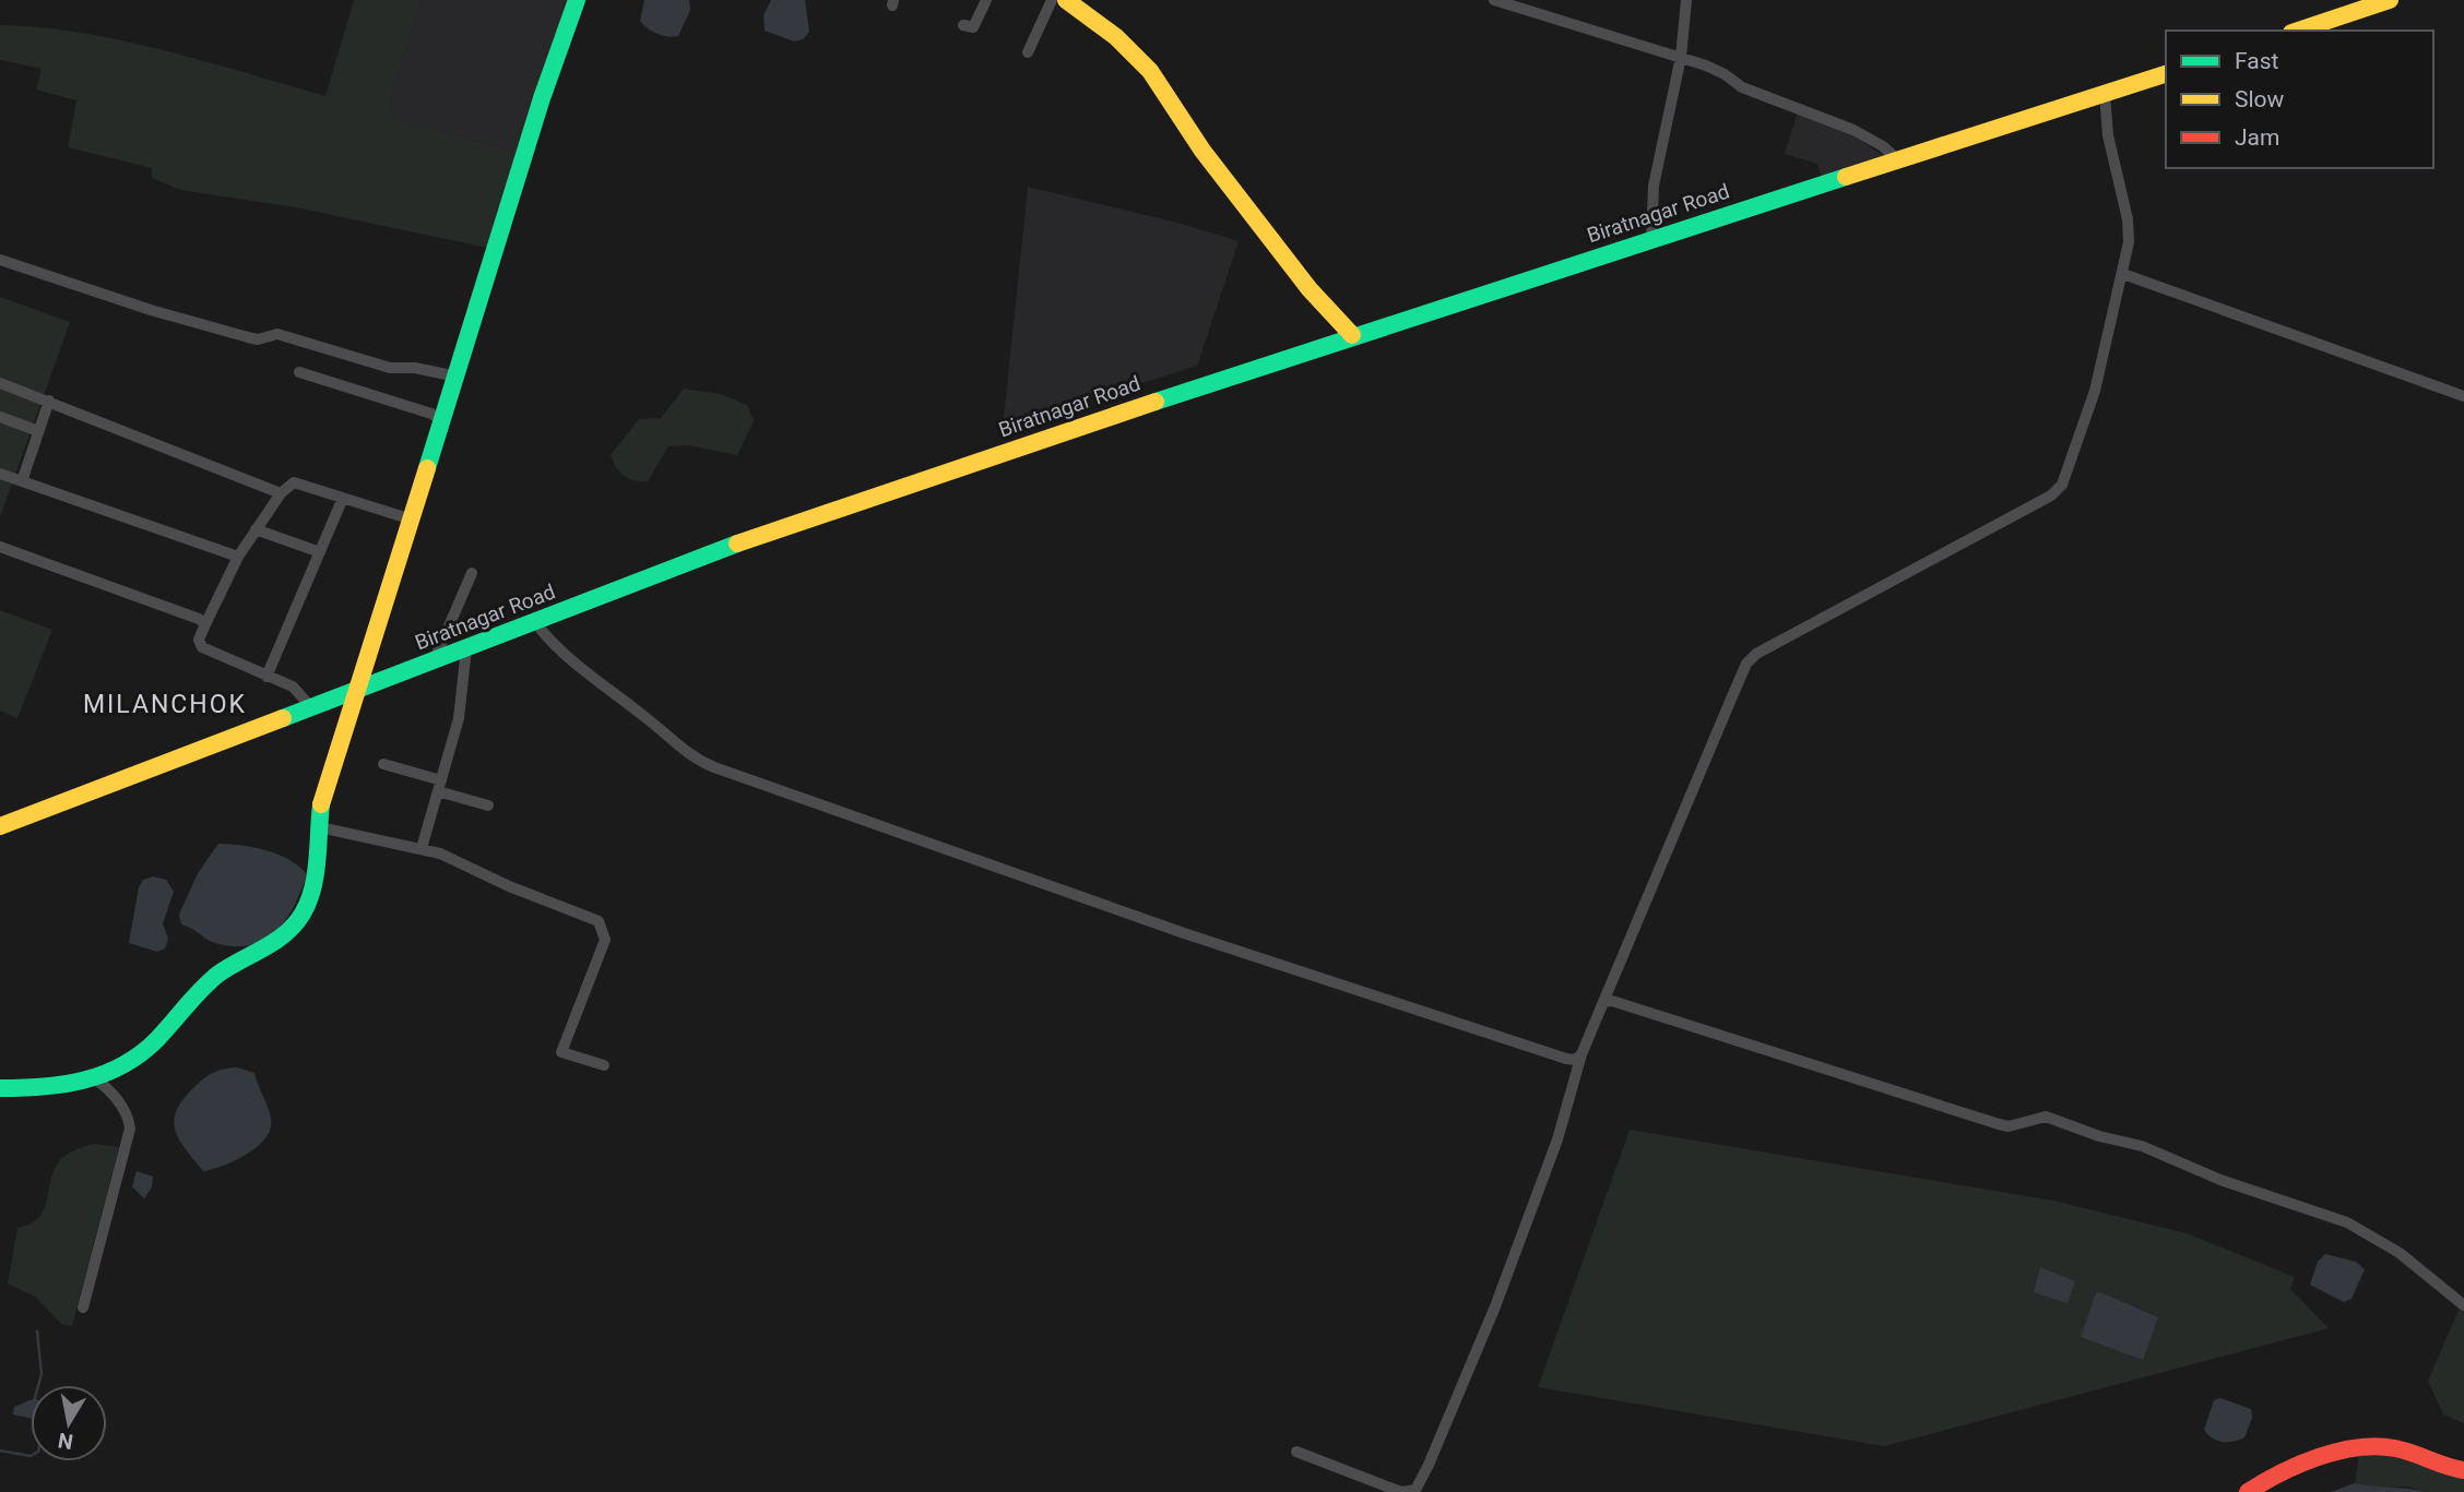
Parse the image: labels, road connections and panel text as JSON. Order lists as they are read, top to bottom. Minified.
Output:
{"streets":{"main road":["Biratnagar Road"]},"districts":["MILANCHOK"],"legend":["Fast","Slow","Jam"],"north":"bottom"}
